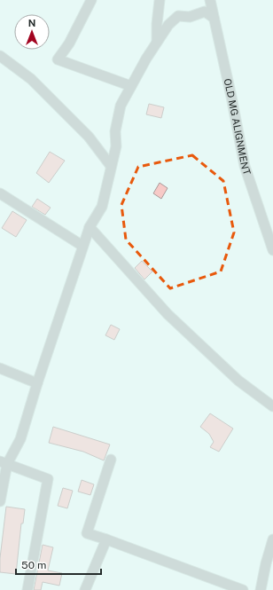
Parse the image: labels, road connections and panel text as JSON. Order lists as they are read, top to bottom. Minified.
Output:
{"streets":{"street":["OLD MG ALIGNMENT"]},"scale_bar":"50 m","north":"top"}
